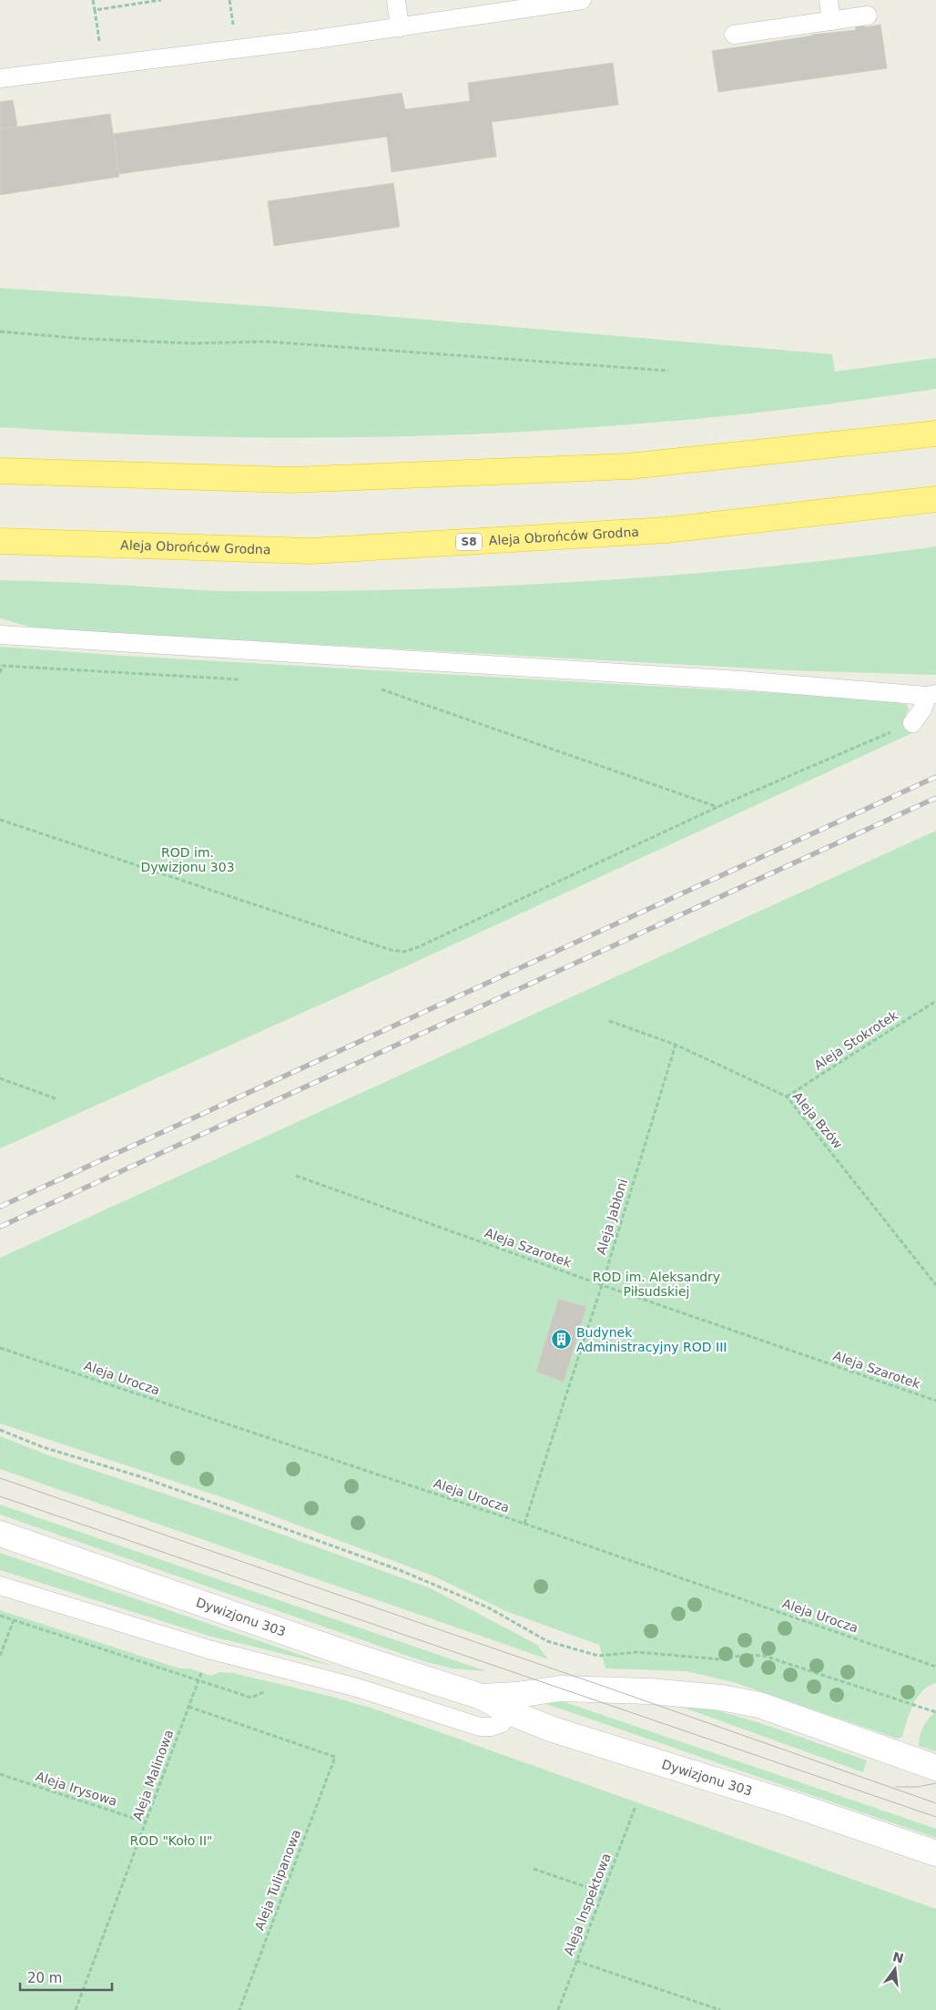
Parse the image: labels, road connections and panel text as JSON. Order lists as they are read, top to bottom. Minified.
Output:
{"streets":{"highway":["Aleja Obrońców Grodna","S8"],"street":["Dywizjonu 303"],"path":["Aleja Stokrotek","Aleja Bzów","Aleja Jabłoni","Aleja Szarotek","Aleja Urocza","Aleja Malinowa","Aleja Irysowa","Aleja Tulipanowa","Aleja Inspektowa"]},"crossings":[["Aleja Stokrotek","Aleja Bzów"],["Aleja Bzów","Aleja Jabłoni"],["Aleja Jabłoni","Aleja Szarotek"],["Aleja Jabłoni","Aleja Urocza"],["Aleja Malinowa","Aleja Irysowa"],["Aleja Malinowa","Aleja Tulipanowa"]],"parks":["ROD im. Dywizjonu 303","ROD im. Aleksandry Piłsudskiej","ROD \"Koło II\""],"places":{"building":["Budynek Administracyjny ROD III"]},"scale_bar":"20 m","north":"top"}
